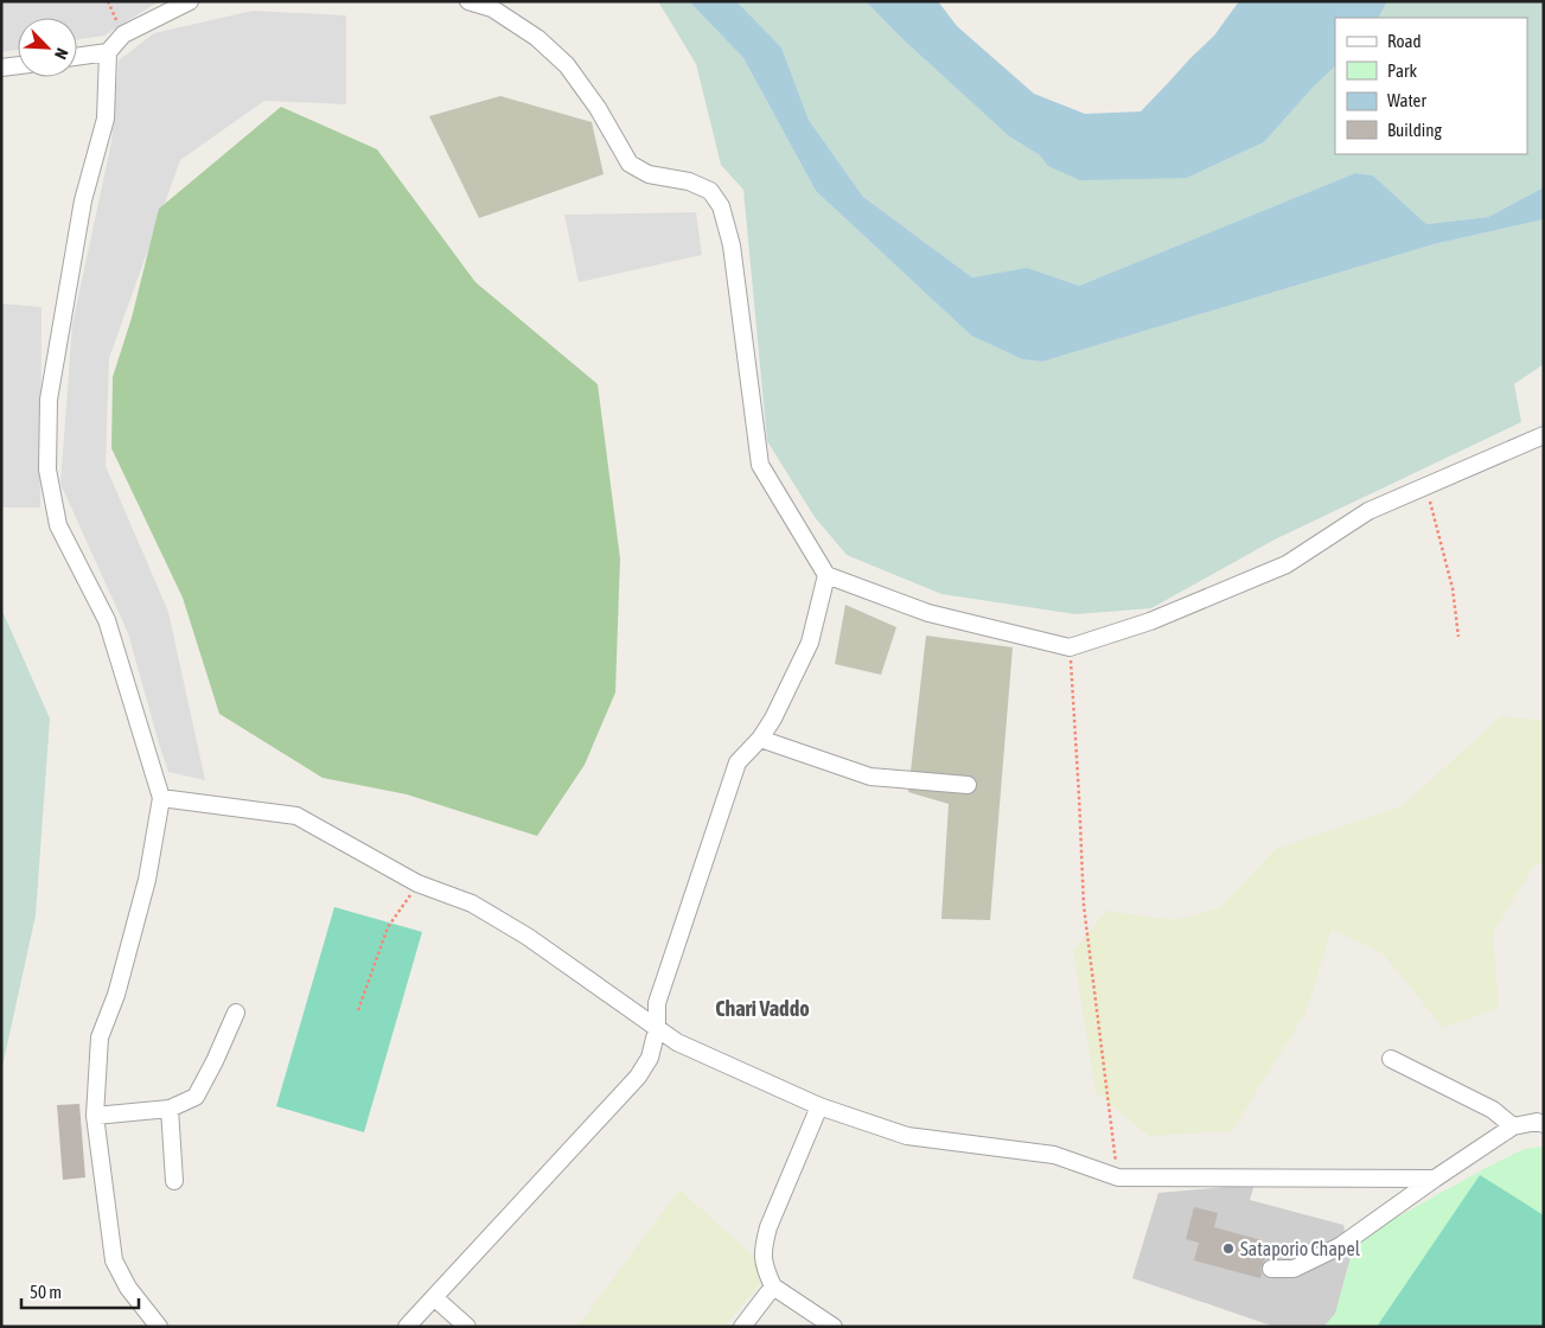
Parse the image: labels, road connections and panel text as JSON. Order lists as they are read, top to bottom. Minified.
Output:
{"districts":["Chari Vaddo"],"places":["Sataporio Chapel"],"legend":["Road","Park","Water","Building"],"scale_bar":"50 m","north":"bottom right"}
